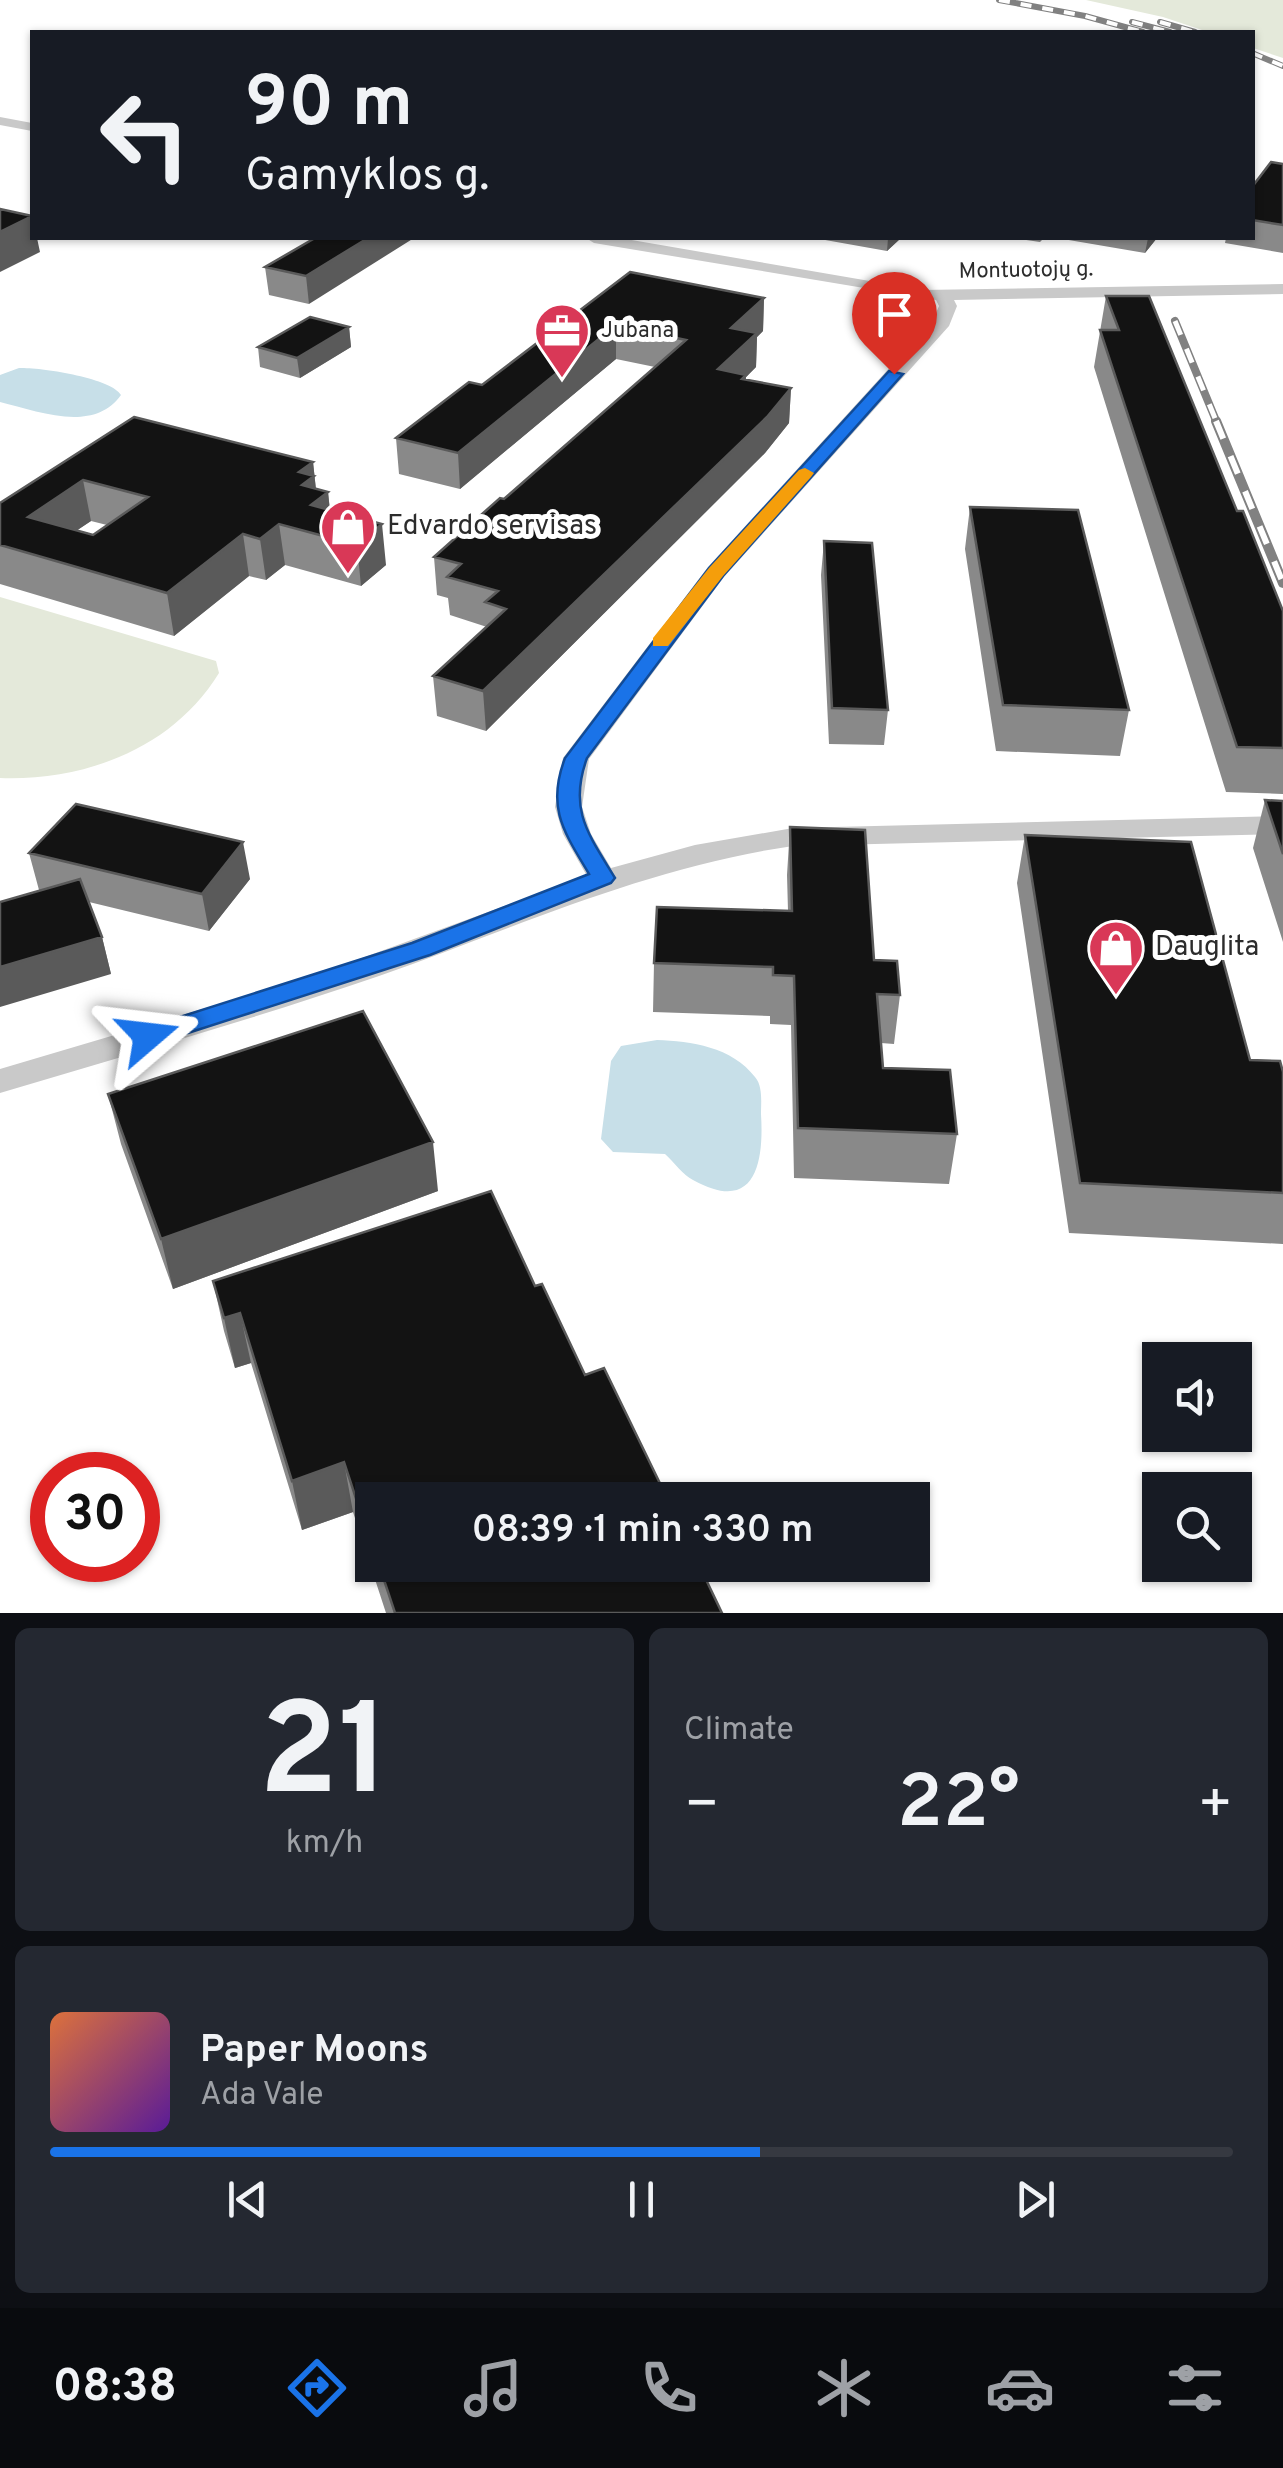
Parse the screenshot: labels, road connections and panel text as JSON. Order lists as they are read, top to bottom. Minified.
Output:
{"streets":{"street":["Montuotojų g."]},"places":{"office":["Jubana"],"shop":["Edvardo servisas","Dauglita"]},"page":{"turn":["90 m","Gamyklos g."],"limit":"30","trip":"08:39 · 1 min · 330 m","tile":[["21","km/h"],"Climate"],"heat":["−","22°","+"],"song":["Paper Moons","Ada Vale"],"tabs":"08:38"}}
